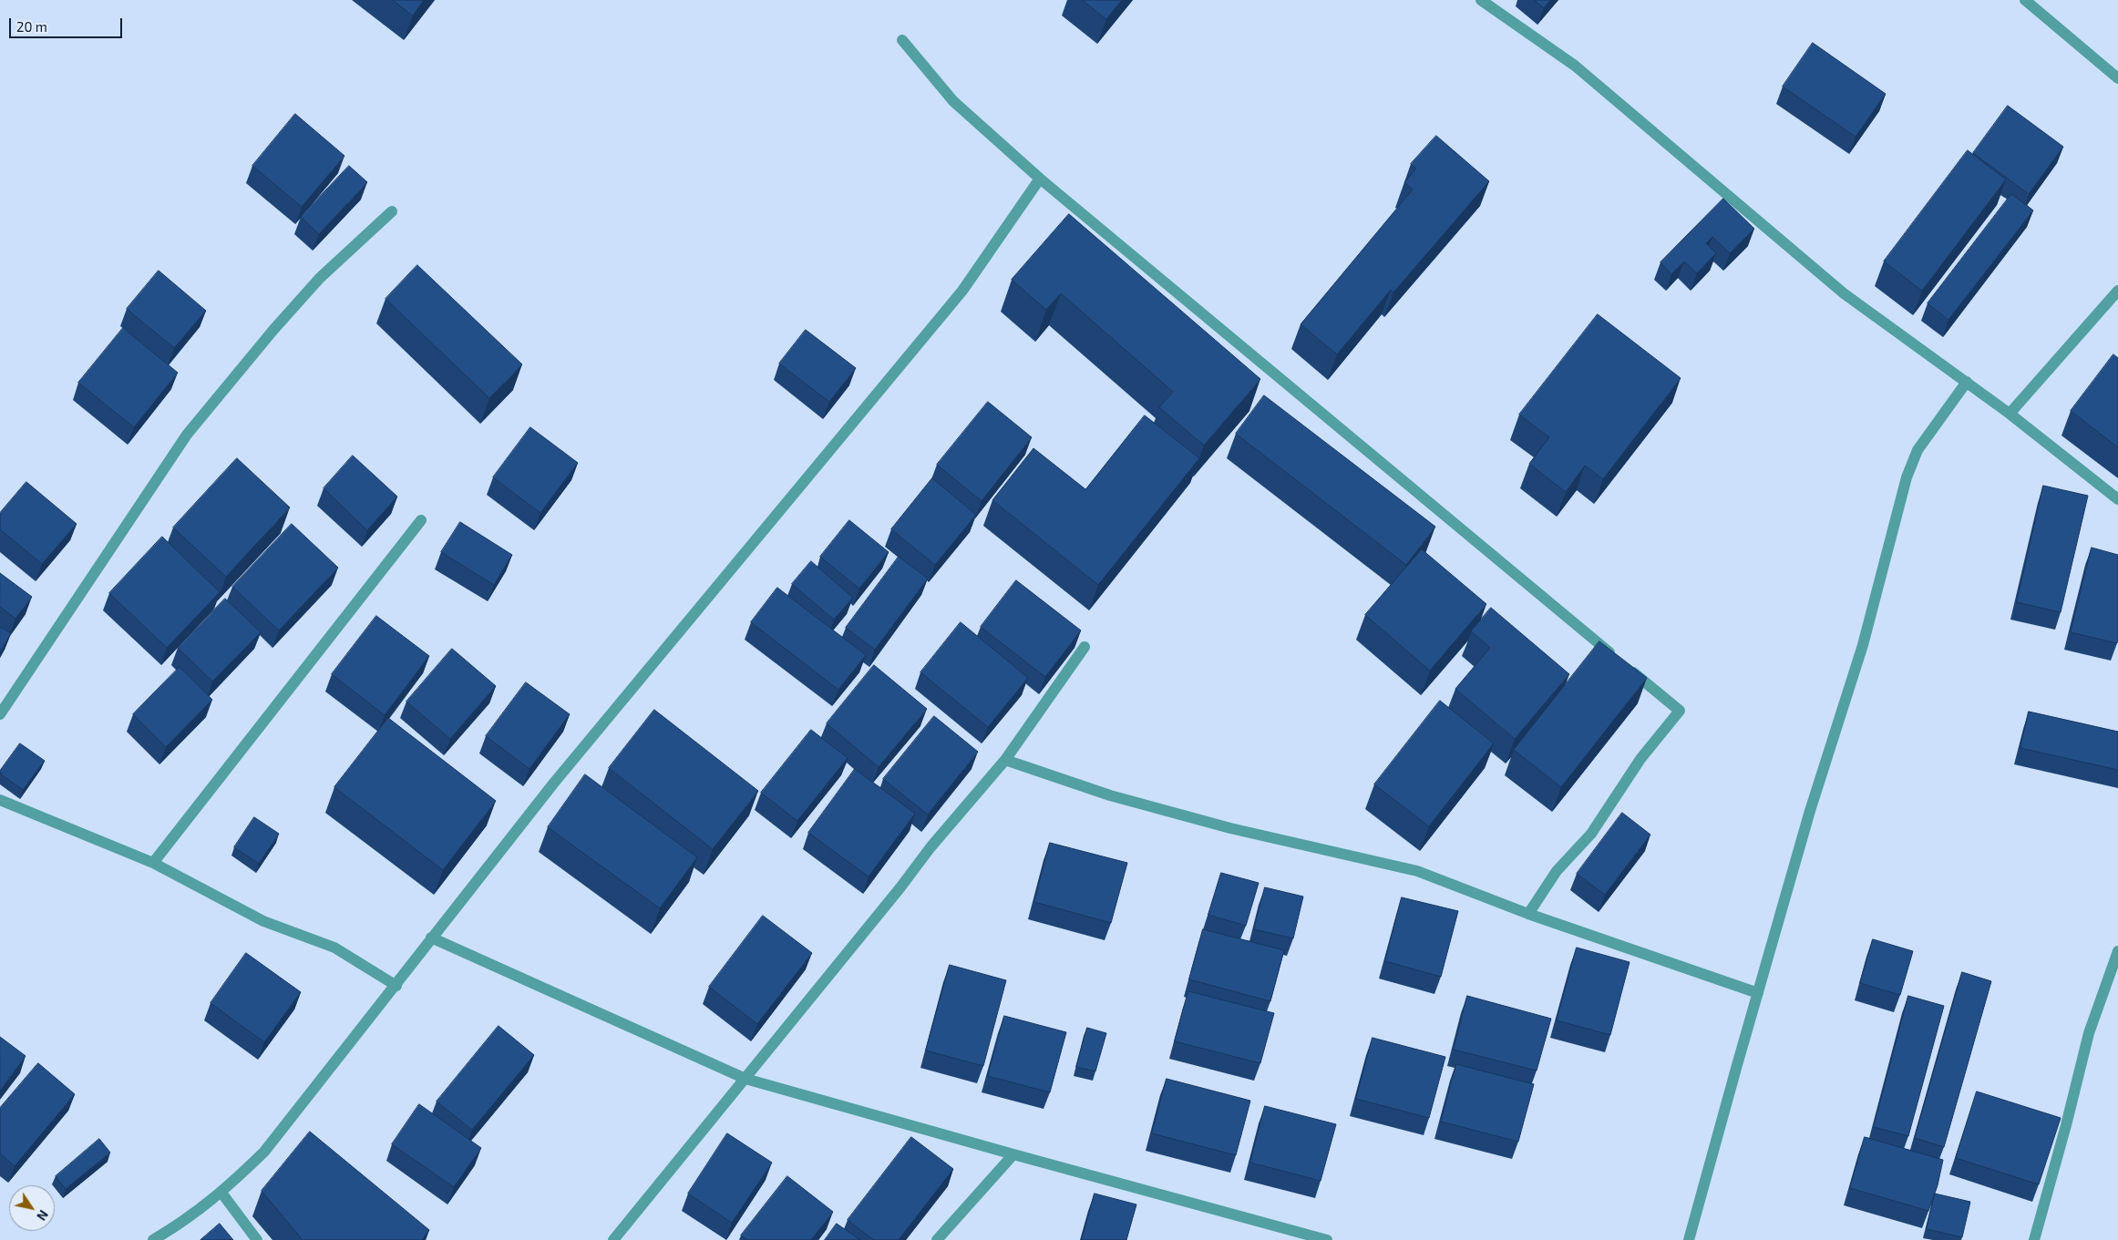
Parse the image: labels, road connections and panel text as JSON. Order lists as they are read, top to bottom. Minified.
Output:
{"scale_bar":"20 m","north":"bottom right"}
